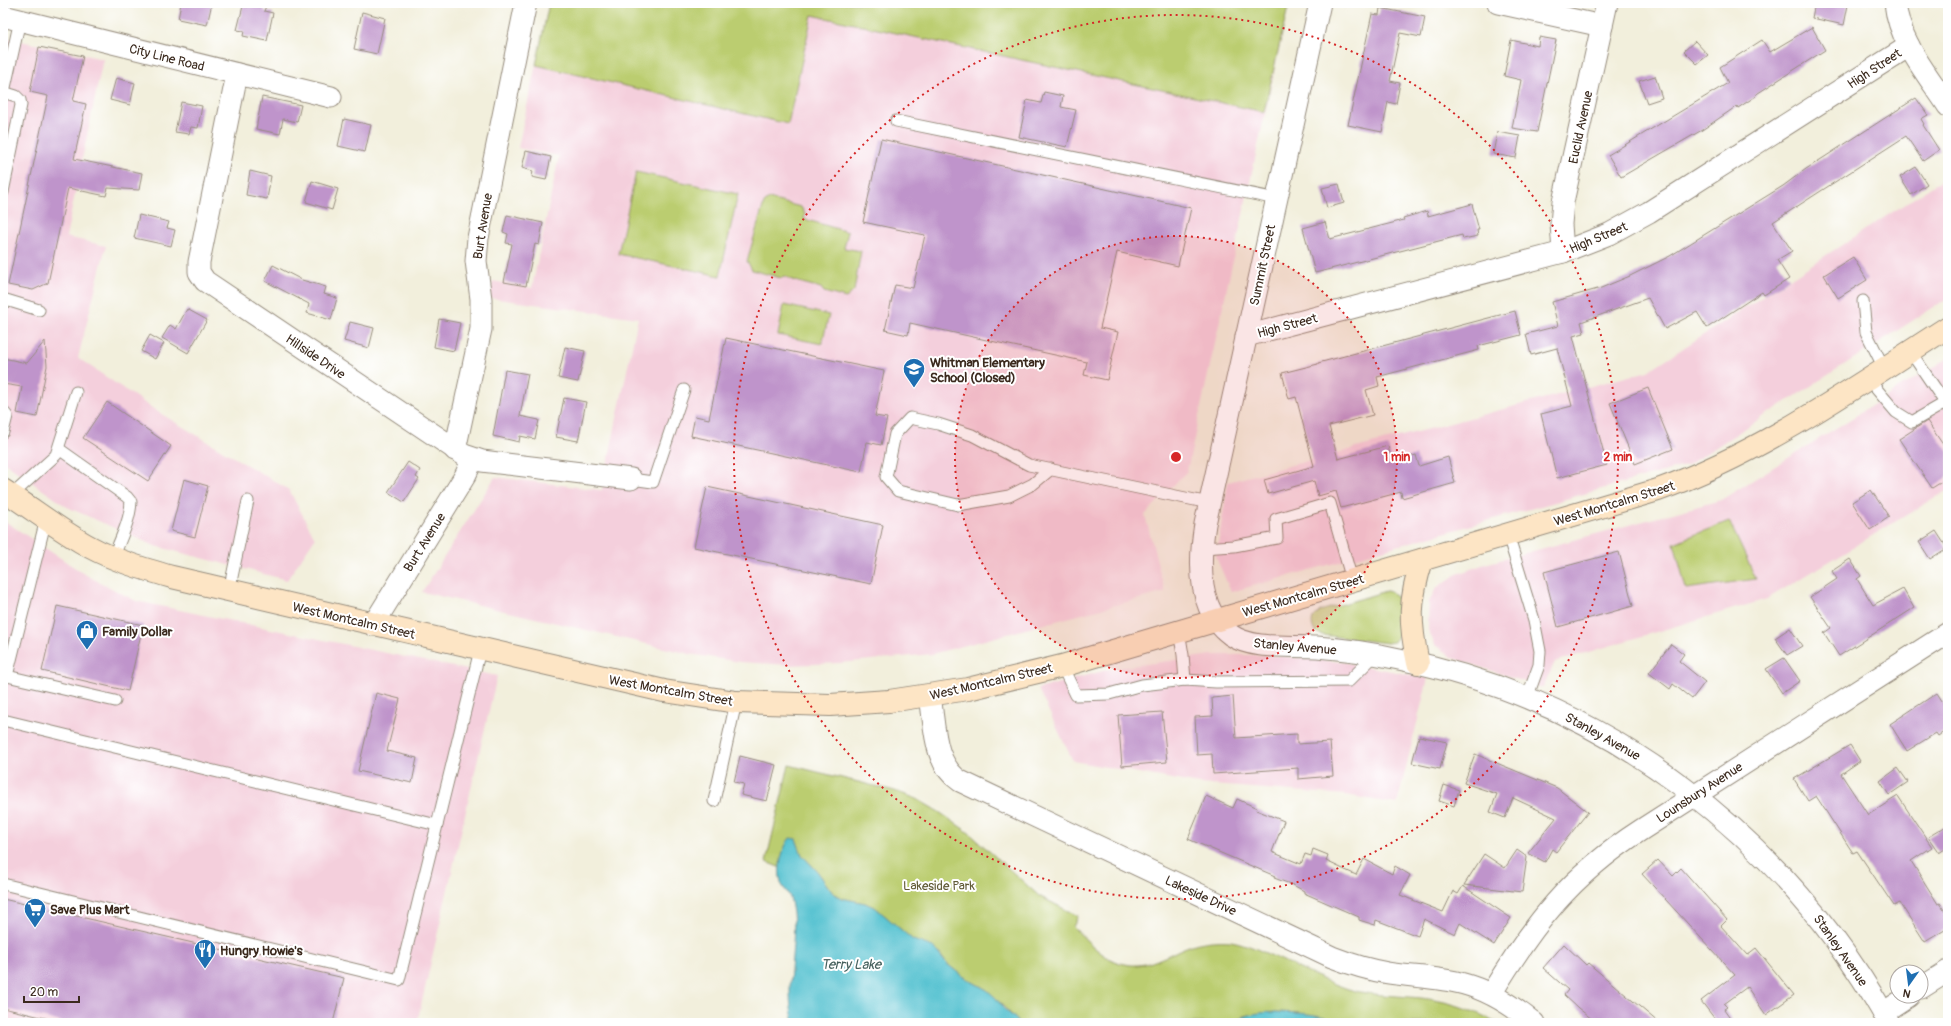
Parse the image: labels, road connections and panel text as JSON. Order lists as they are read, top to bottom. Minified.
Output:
{"streets":{"main road":["West Montcalm Street"],"street":["City Line Road","High Street","Euclid Avenue","Burt Avenue","Summit Street","Hillside Drive","Stanley Avenue","Lounsbury Avenue","Lakeside Drive"]},"crossings":[["City Line Road","Hillside Drive"],["High Street","Euclid Avenue"],["High Street","Summit Street"],["Burt Avenue","Hillside Drive"],["Burt Avenue","West Montcalm Street"],["Summit Street","West Montcalm Street"],["Summit Street","Stanley Avenue"],["West Montcalm Street","Stanley Avenue"],["West Montcalm Street","Lakeside Drive"],["Stanley Avenue","Lounsbury Avenue"],["Lounsbury Avenue","Lakeside Drive"]],"water":["Terry Lake"],"parks":["Lakeside Park"],"places":{"school or university":["Whitman Elementary School (Closed)"],"shop":["Family Dollar"],"supermarket":["Save Plus Mart"],"restaurant":["Hungry Howie's"]},"scale_bar":"20 m","north":"bottom","rings":["1 min","2 min"]}
